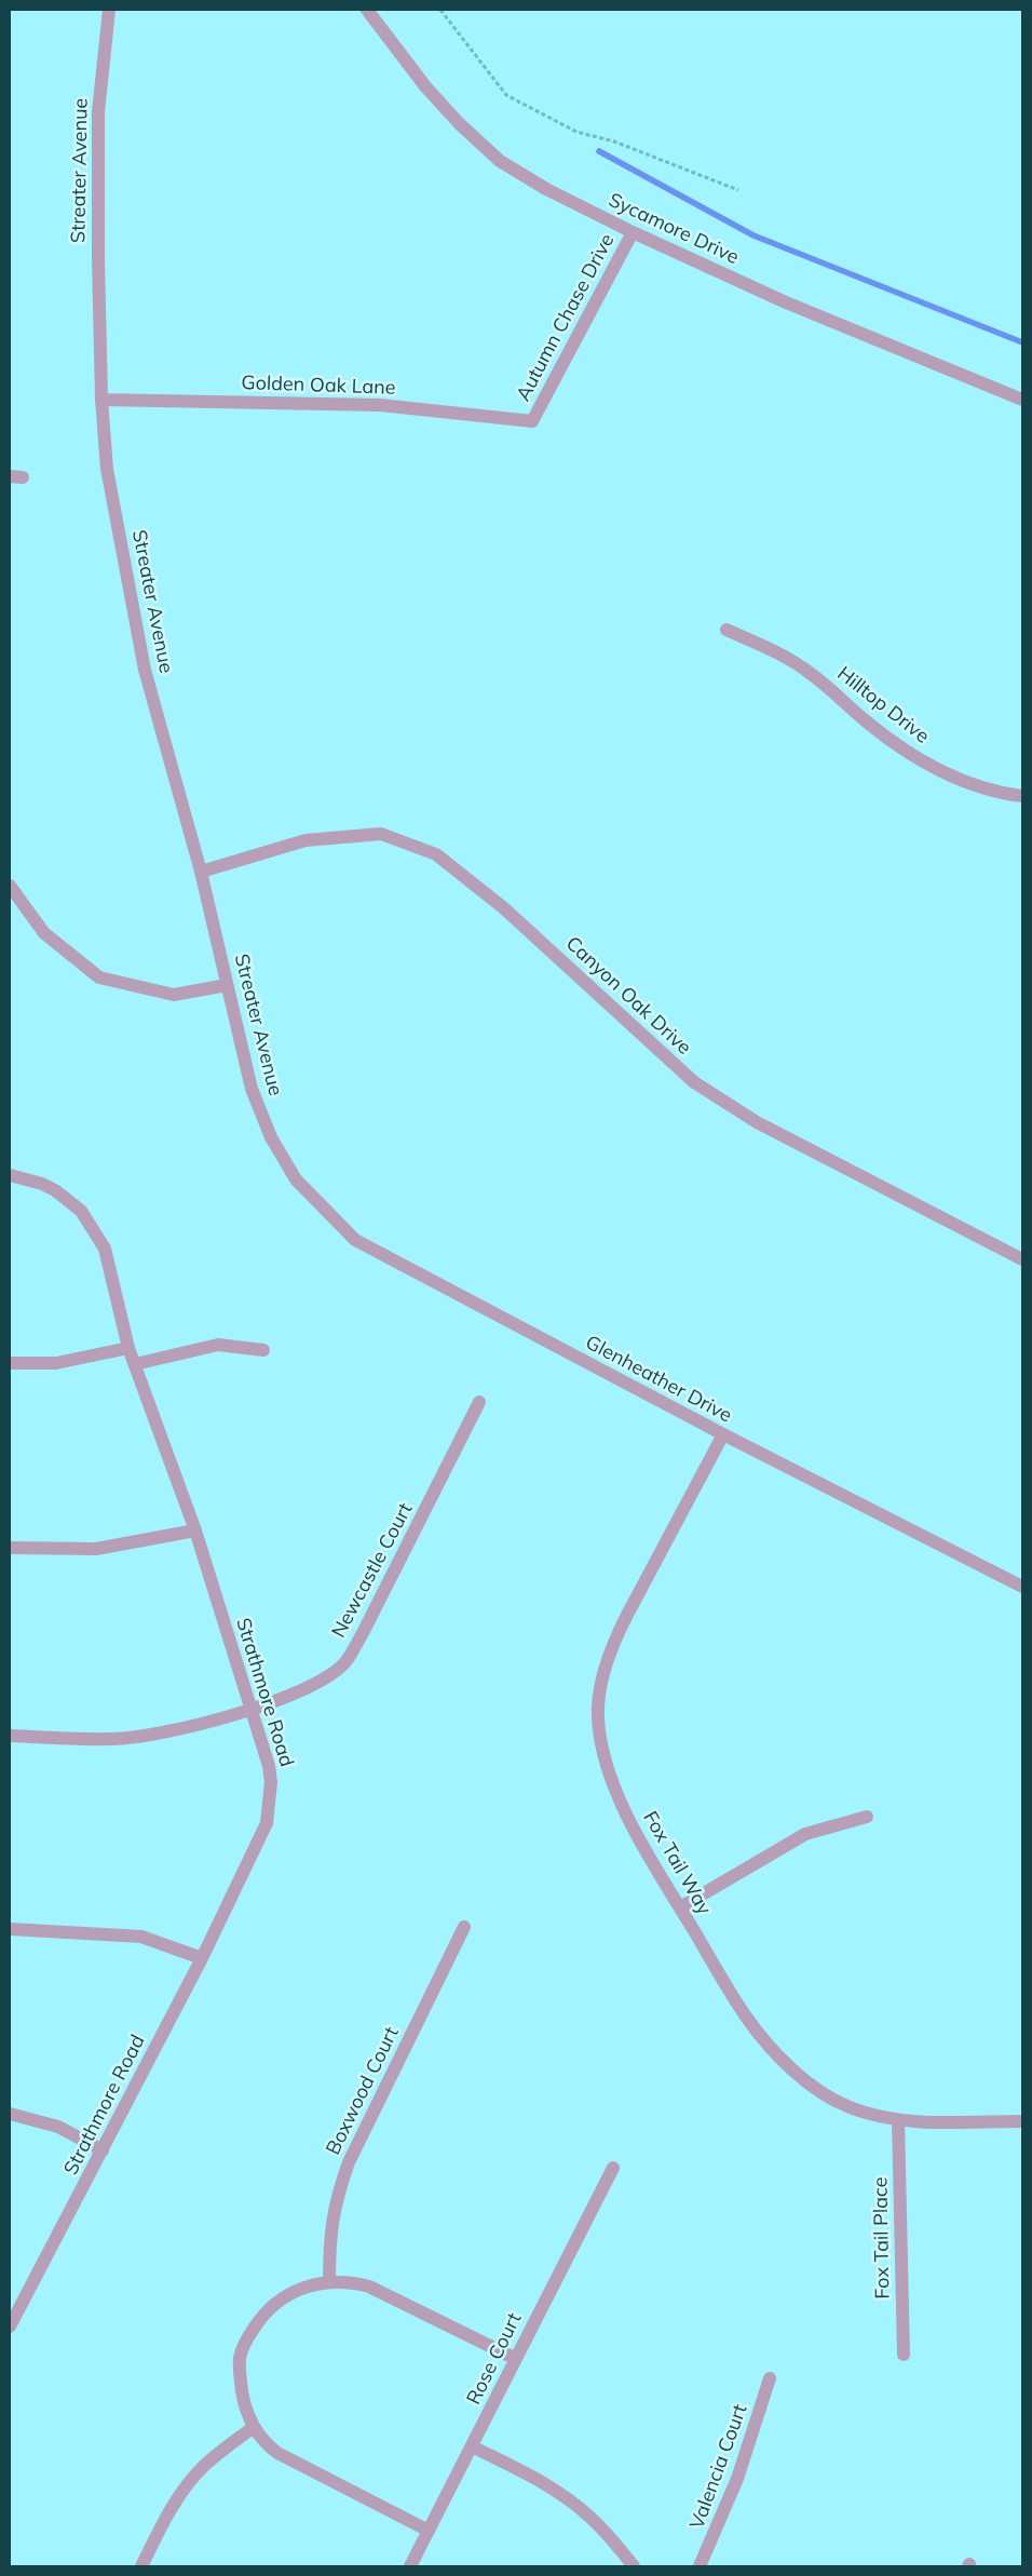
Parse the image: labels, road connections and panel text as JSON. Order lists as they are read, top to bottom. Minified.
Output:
{"streets":{"street":["Streater Avenue","Sycamore Drive","Autumn Chase Drive","Golden Oak Lane","Hilltop Drive","Canyon Oak Drive","Glenheather Drive","Newcastle Court","Strathmore Road","Fox Tail Way","Boxwood Court","Fox Tail Place","Rose Court","Valencia Court"]},"crossings":[["Streater Avenue","Golden Oak Lane"],["Streater Avenue","Canyon Oak Drive"],["Streater Avenue","Glenheather Drive"],["Sycamore Drive","Autumn Chase Drive"],["Autumn Chase Drive","Golden Oak Lane"],["Glenheather Drive","Fox Tail Way"],["Newcastle Court","Strathmore Road"],["Fox Tail Way","Fox Tail Place"]]}
